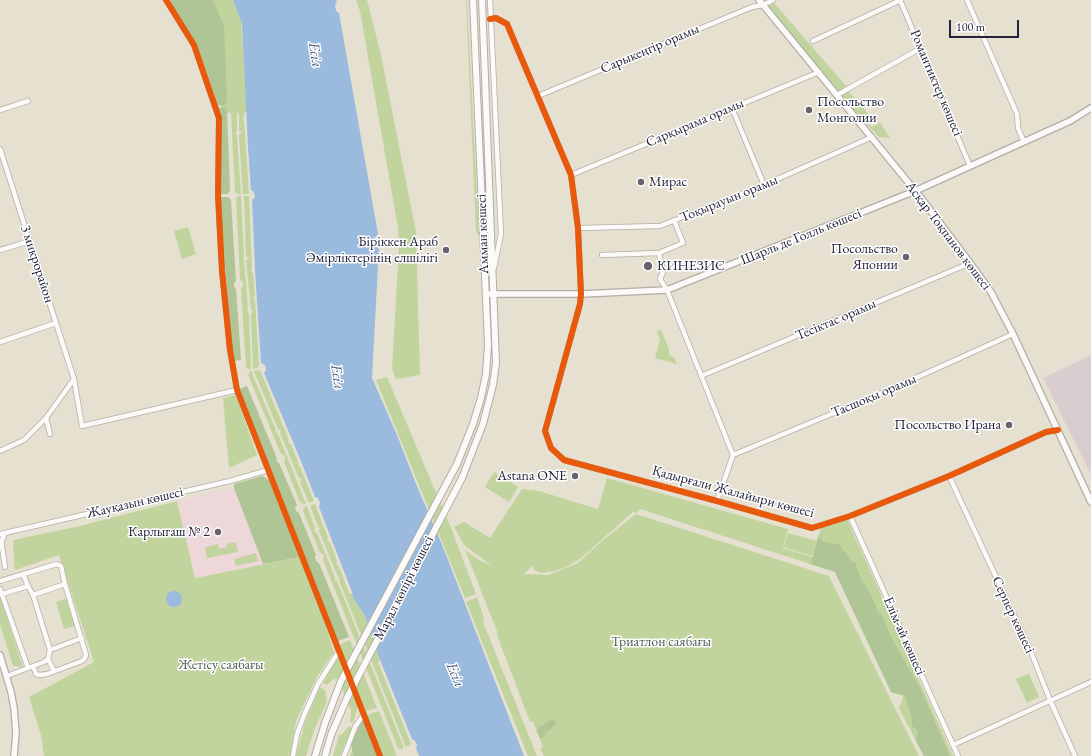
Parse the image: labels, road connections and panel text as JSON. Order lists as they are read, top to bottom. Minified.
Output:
{"streets":{"main road":["Амман көшесі","Марал көпірі көшесі"],"street":["Сарыкеңгір орамы","Романтиктер көшесі","Сарқырама орамы","Тоқырауын орамы","Асқар Тоқпанов көшесі","Шарль де Голль көшесі","3 микрорайон","Тесіктас орамы","Тасшоқы орамы","Қадырғали Жалайыри көшесі","Жауқазын көшесі","Серпер көшесі","Елім-ай көшесі"]},"crossings":[["Сарыкеңгір орамы","Асқар Тоқпанов көшесі"],["Сарыкеңгір орамы","Қадырғали Жалайыри көшесі"],["Романтиктер көшесі","Шарль де Голль көшесі"],["Сарқырама орамы","Асқар Тоқпанов көшесі"],["Сарқырама орамы","Қадырғали Жалайыри көшесі"],["Тоқырауын орамы","Асқар Тоқпанов көшесі"],["Тоқырауын орамы","Қадырғали Жалайыри көшесі"],["Амман көшесі","Шарль де Голль көшесі"],["Амман көшесі","Қадырғали Жалайыри көшесі"],["Амман көшесі","Марал көпірі көшесі"],["Асқар Тоқпанов көшесі","Шарль де Голль көшесі"],["Асқар Тоқпанов көшесі","Тесіктас орамы"],["Асқар Тоқпанов көшесі","Тасшоқы орамы"],["Асқар Тоқпанов көшесі","Қадырғали Жалайыри көшесі"],["Шарль де Голль көшесі","Қадырғали Жалайыри көшесі"],["Қадырғали Жалайыри көшесі","Серпер көшесі"],["Қадырғали Жалайыри көшесі","Елім-ай көшесі"]],"water":["Есіл"],"parks":["Триатлон саябағы","Жетісу саябағы"],"places":["Посольство Монголии","Мирас","Біріккен Араб Әмірліктерінің елшілігі","Посольство Японии","КИНЕЗИС","Посольство Ирана","Astana ONE","Карлыгаш № 2"],"scale_bar":"100 m"}
